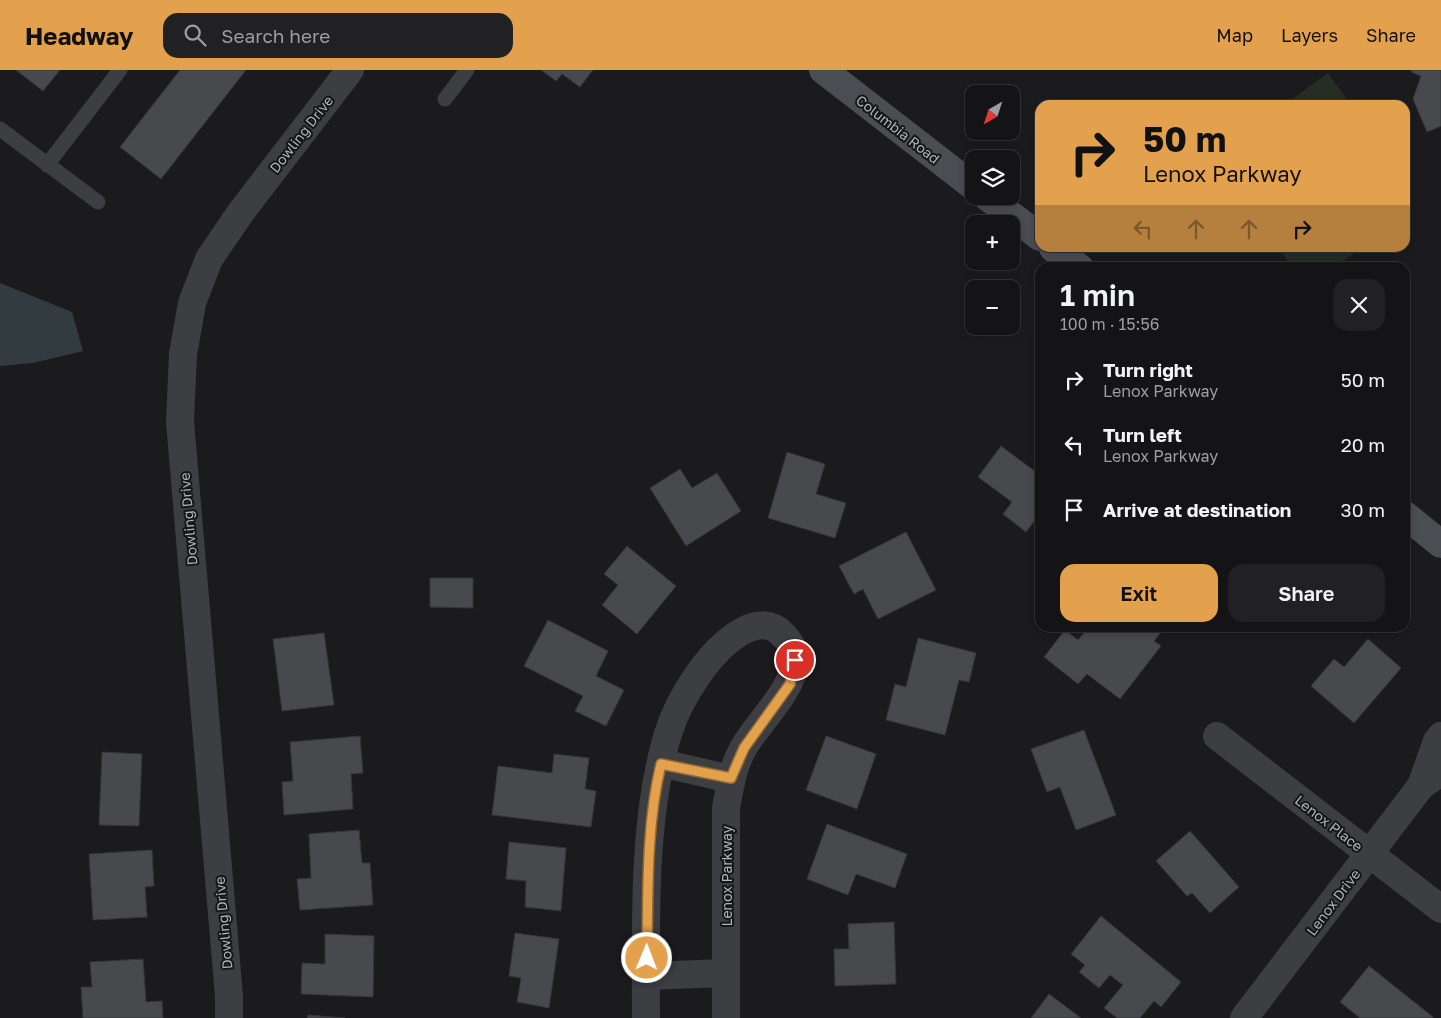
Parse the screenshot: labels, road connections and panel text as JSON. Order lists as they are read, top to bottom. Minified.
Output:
{"streets":{"main road":["Columbia Road"],"street":["Dowling Drive","Lenox Place","Lenox Parkway","Lenox Drive"]},"crossings":[["Lenox Place","Lenox Drive"]],"north":"bottom left","page":{"header":"Headway","search":"Search here","nav":["Map","Layers","Share"],"map_buttons":["+","−"],"turn":["50 m","Lenox Parkway"],"heading":["1 min","100 m · 15:56"],"list":[{"name":"Turn right","note":"Lenox Parkway","value":"50 m"},{"name":"Turn left","note":"Lenox Parkway","value":"20 m"},{"name":"Arrive at destination","value":"30 m"}],"buttons":["Exit","Share"]}}
